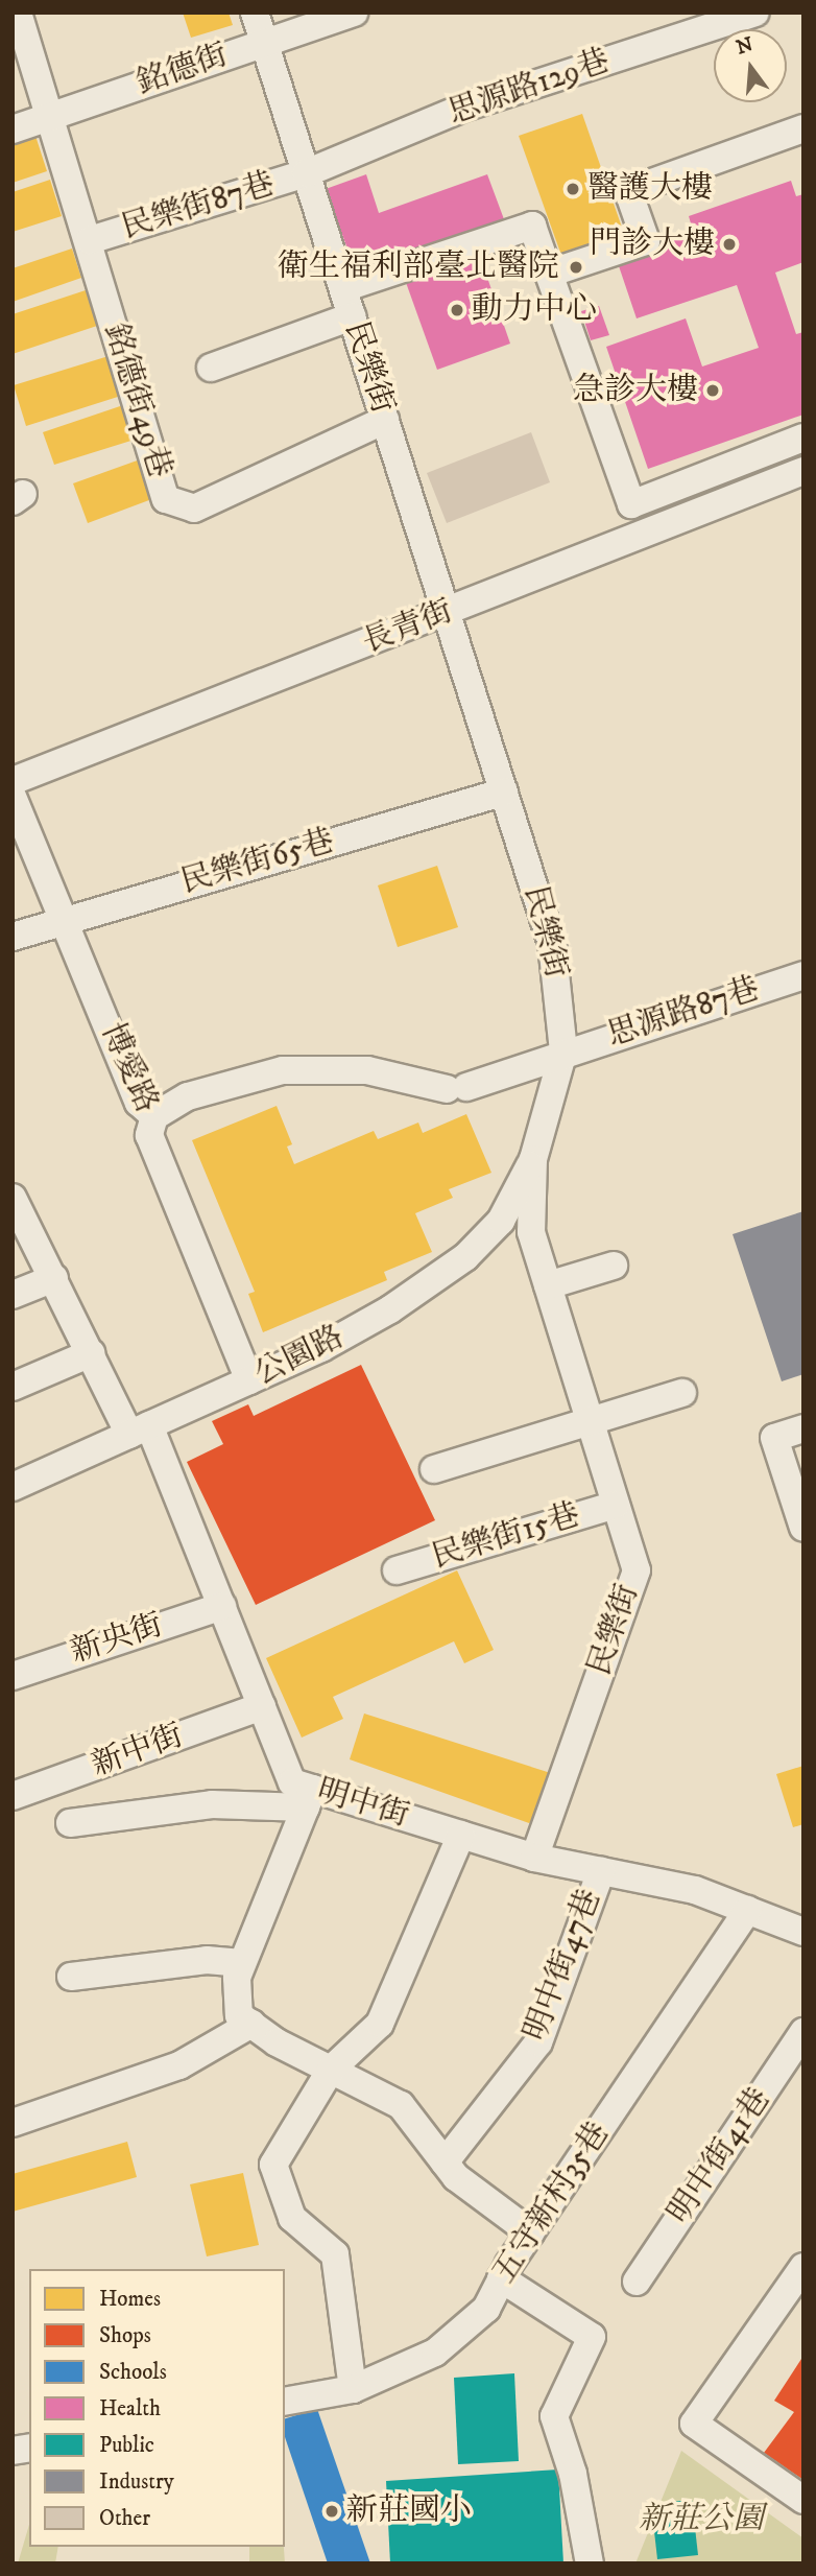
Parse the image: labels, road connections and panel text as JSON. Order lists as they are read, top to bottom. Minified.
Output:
{"streets":{"street":["銘德街","思源路129巷","民樂街87巷","民樂街","銘德街49巷","長青街","民樂街65巷","思源路87巷","博愛路","公園路","民樂街15巷","新央街","新中街","明中街","明中街47巷","明中街41巷","五守新村35巷"]},"crossings":[["銘德街","民樂街"],["銘德街","銘德街49巷"],["思源路129巷","民樂街87巷"],["思源路129巷","民樂街"],["民樂街87巷","民樂街"],["民樂街87巷","銘德街49巷"],["民樂街","銘德街49巷"],["民樂街","長青街"],["民樂街","民樂街65巷"],["民樂街","思源路87巷"],["民樂街","公園路"],["民樂街","民樂街15巷"],["民樂街","明中街"],["民樂街65巷","博愛路"],["思源路87巷","博愛路"],["博愛路","公園路"],["公園路","明中街"],["新央街","明中街"],["新中街","明中街"],["明中街","明中街47巷"],["明中街","五守新村35巷"]],"parks":["新莊公園"],"places":["醫護大樓","門診大樓","衛生福利部臺北醫院","動力中心","急診大樓","新莊國小"],"legend":["Homes","Shops","Schools","Health","Public","Industry","Other"],"north":"top"}
